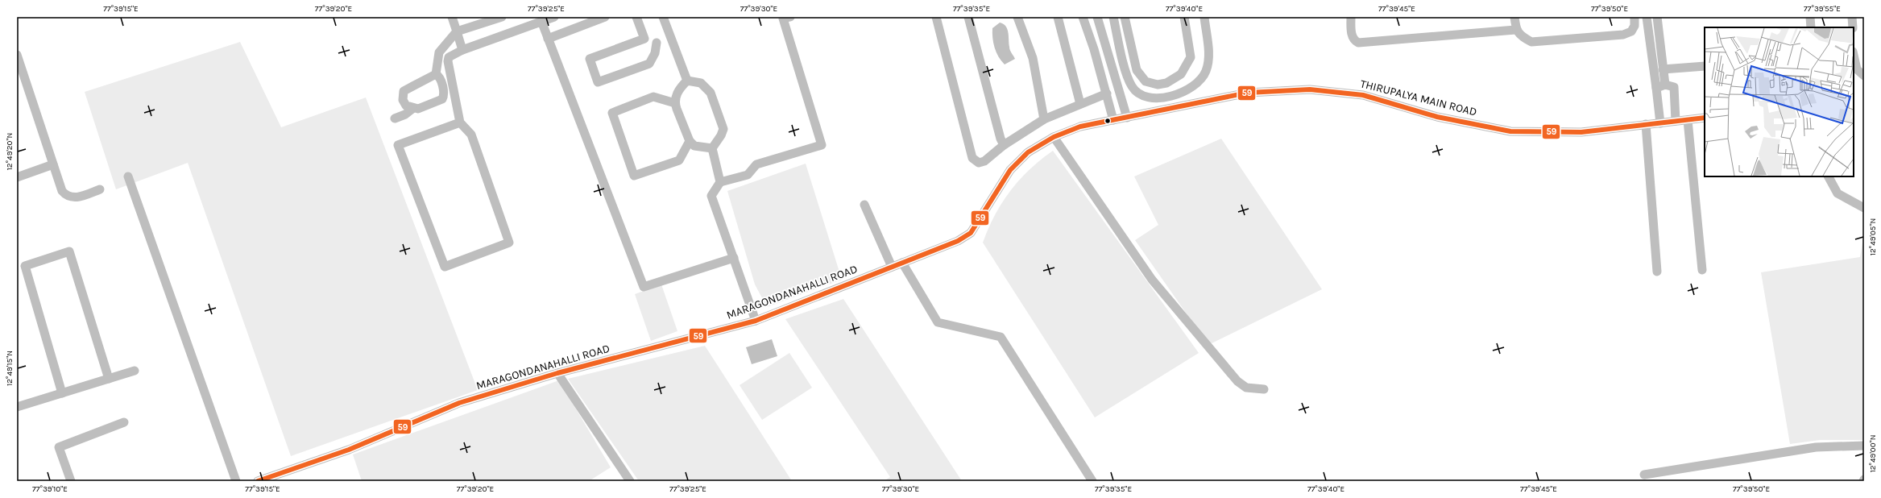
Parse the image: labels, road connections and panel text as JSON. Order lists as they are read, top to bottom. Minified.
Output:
{"streets":{"street":["THIRUPALYA MAIN ROAD","MARAGONDANAHALLI ROAD"]},"crossings":[["THIRUPALYA MAIN ROAD","MARAGONDANAHALLI ROAD"]],"lines":["transit line 59"],"coordinates":["77°39'15\"E","77°39'20\"E","77°39'25\"E","77°39'30\"E","77°39'35\"E","77°39'40\"E","77°39'45\"E","77°39'50\"E","77°39'55\"E","12°49'20\"N","12°49'05\"N","12°49'15\"N","12°49'00\"N","77°39'10\"E"]}
